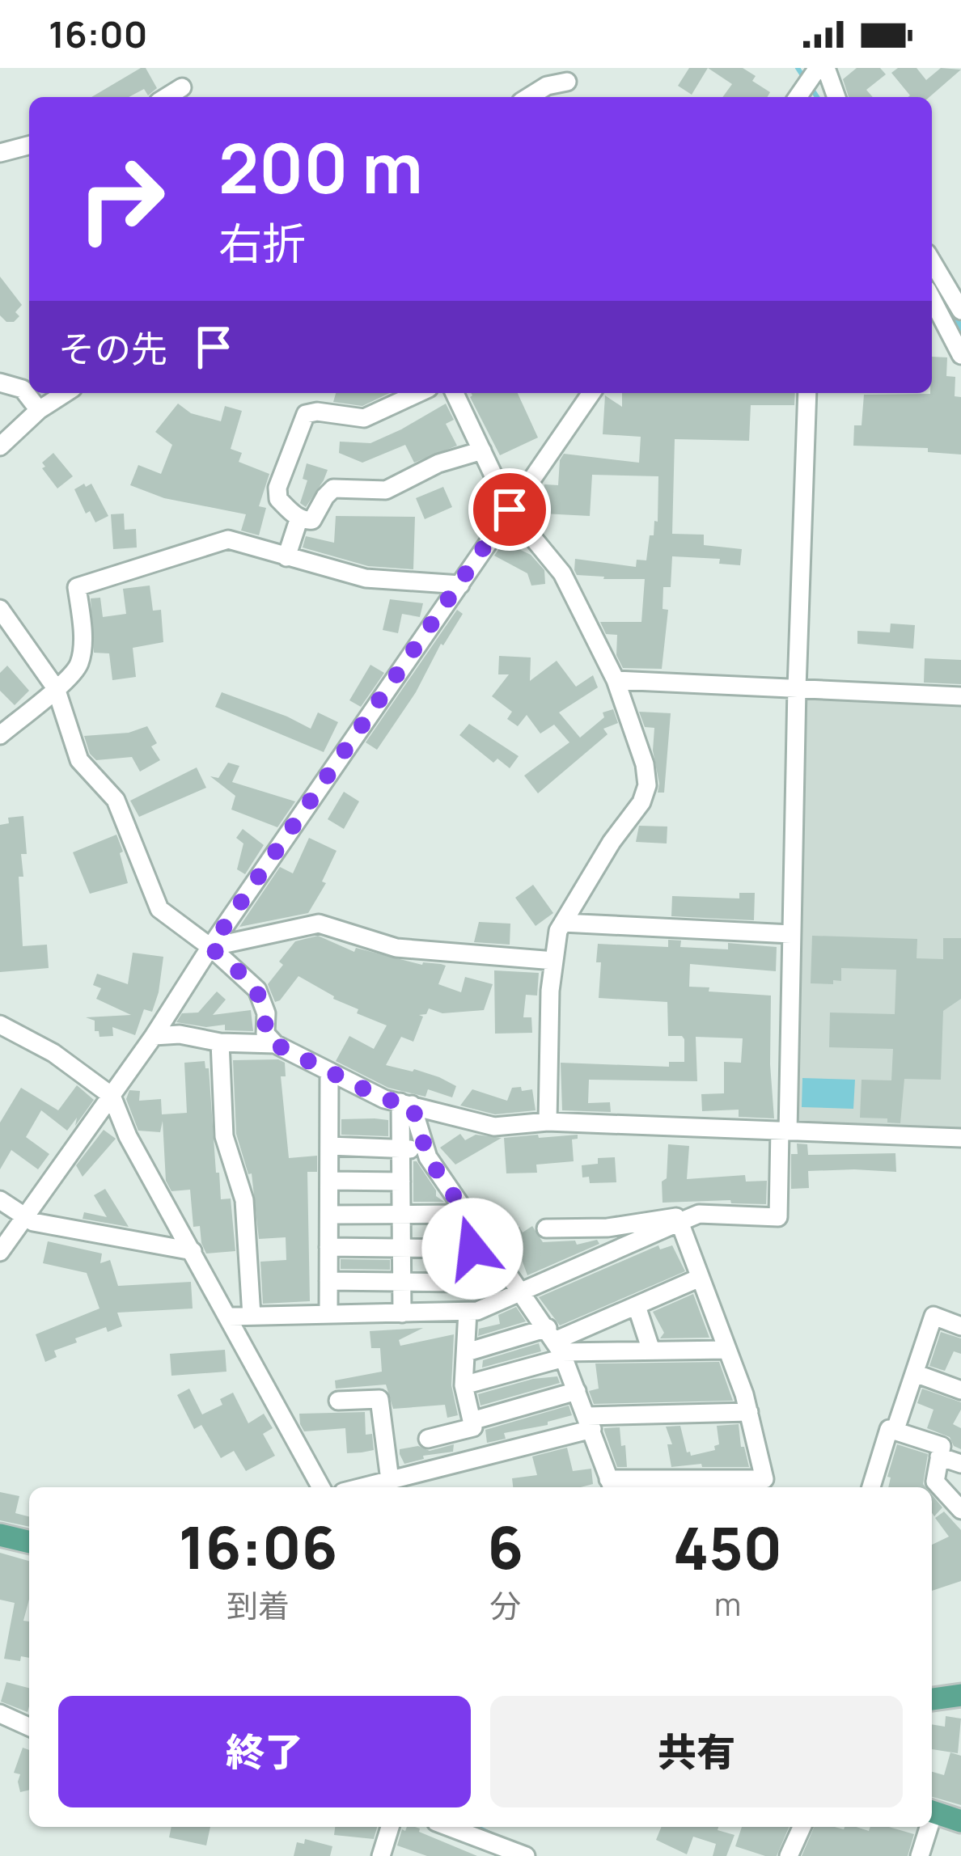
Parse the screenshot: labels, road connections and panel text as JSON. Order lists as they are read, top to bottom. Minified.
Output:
{"page":{"status":"16:00","turn":["200 m","右折"],"then":"その先","eta":["16:06","到着","6","分","450","m"],"buttons":["終了","共有"]}}
